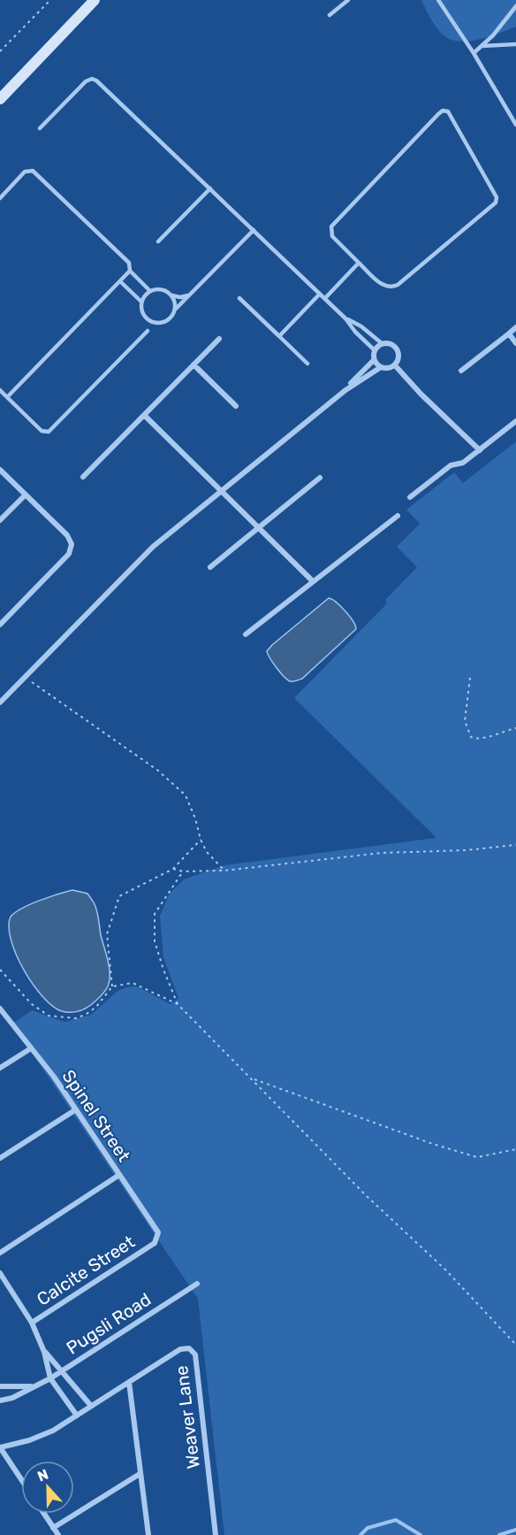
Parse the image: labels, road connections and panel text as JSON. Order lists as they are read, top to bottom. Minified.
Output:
{"streets":{"street":["Spinel Street","Calcite Street","Pugsli Road","Weaver Lane"]},"crossings":[["Spinel Street","Calcite Street"]],"north":"top"}
